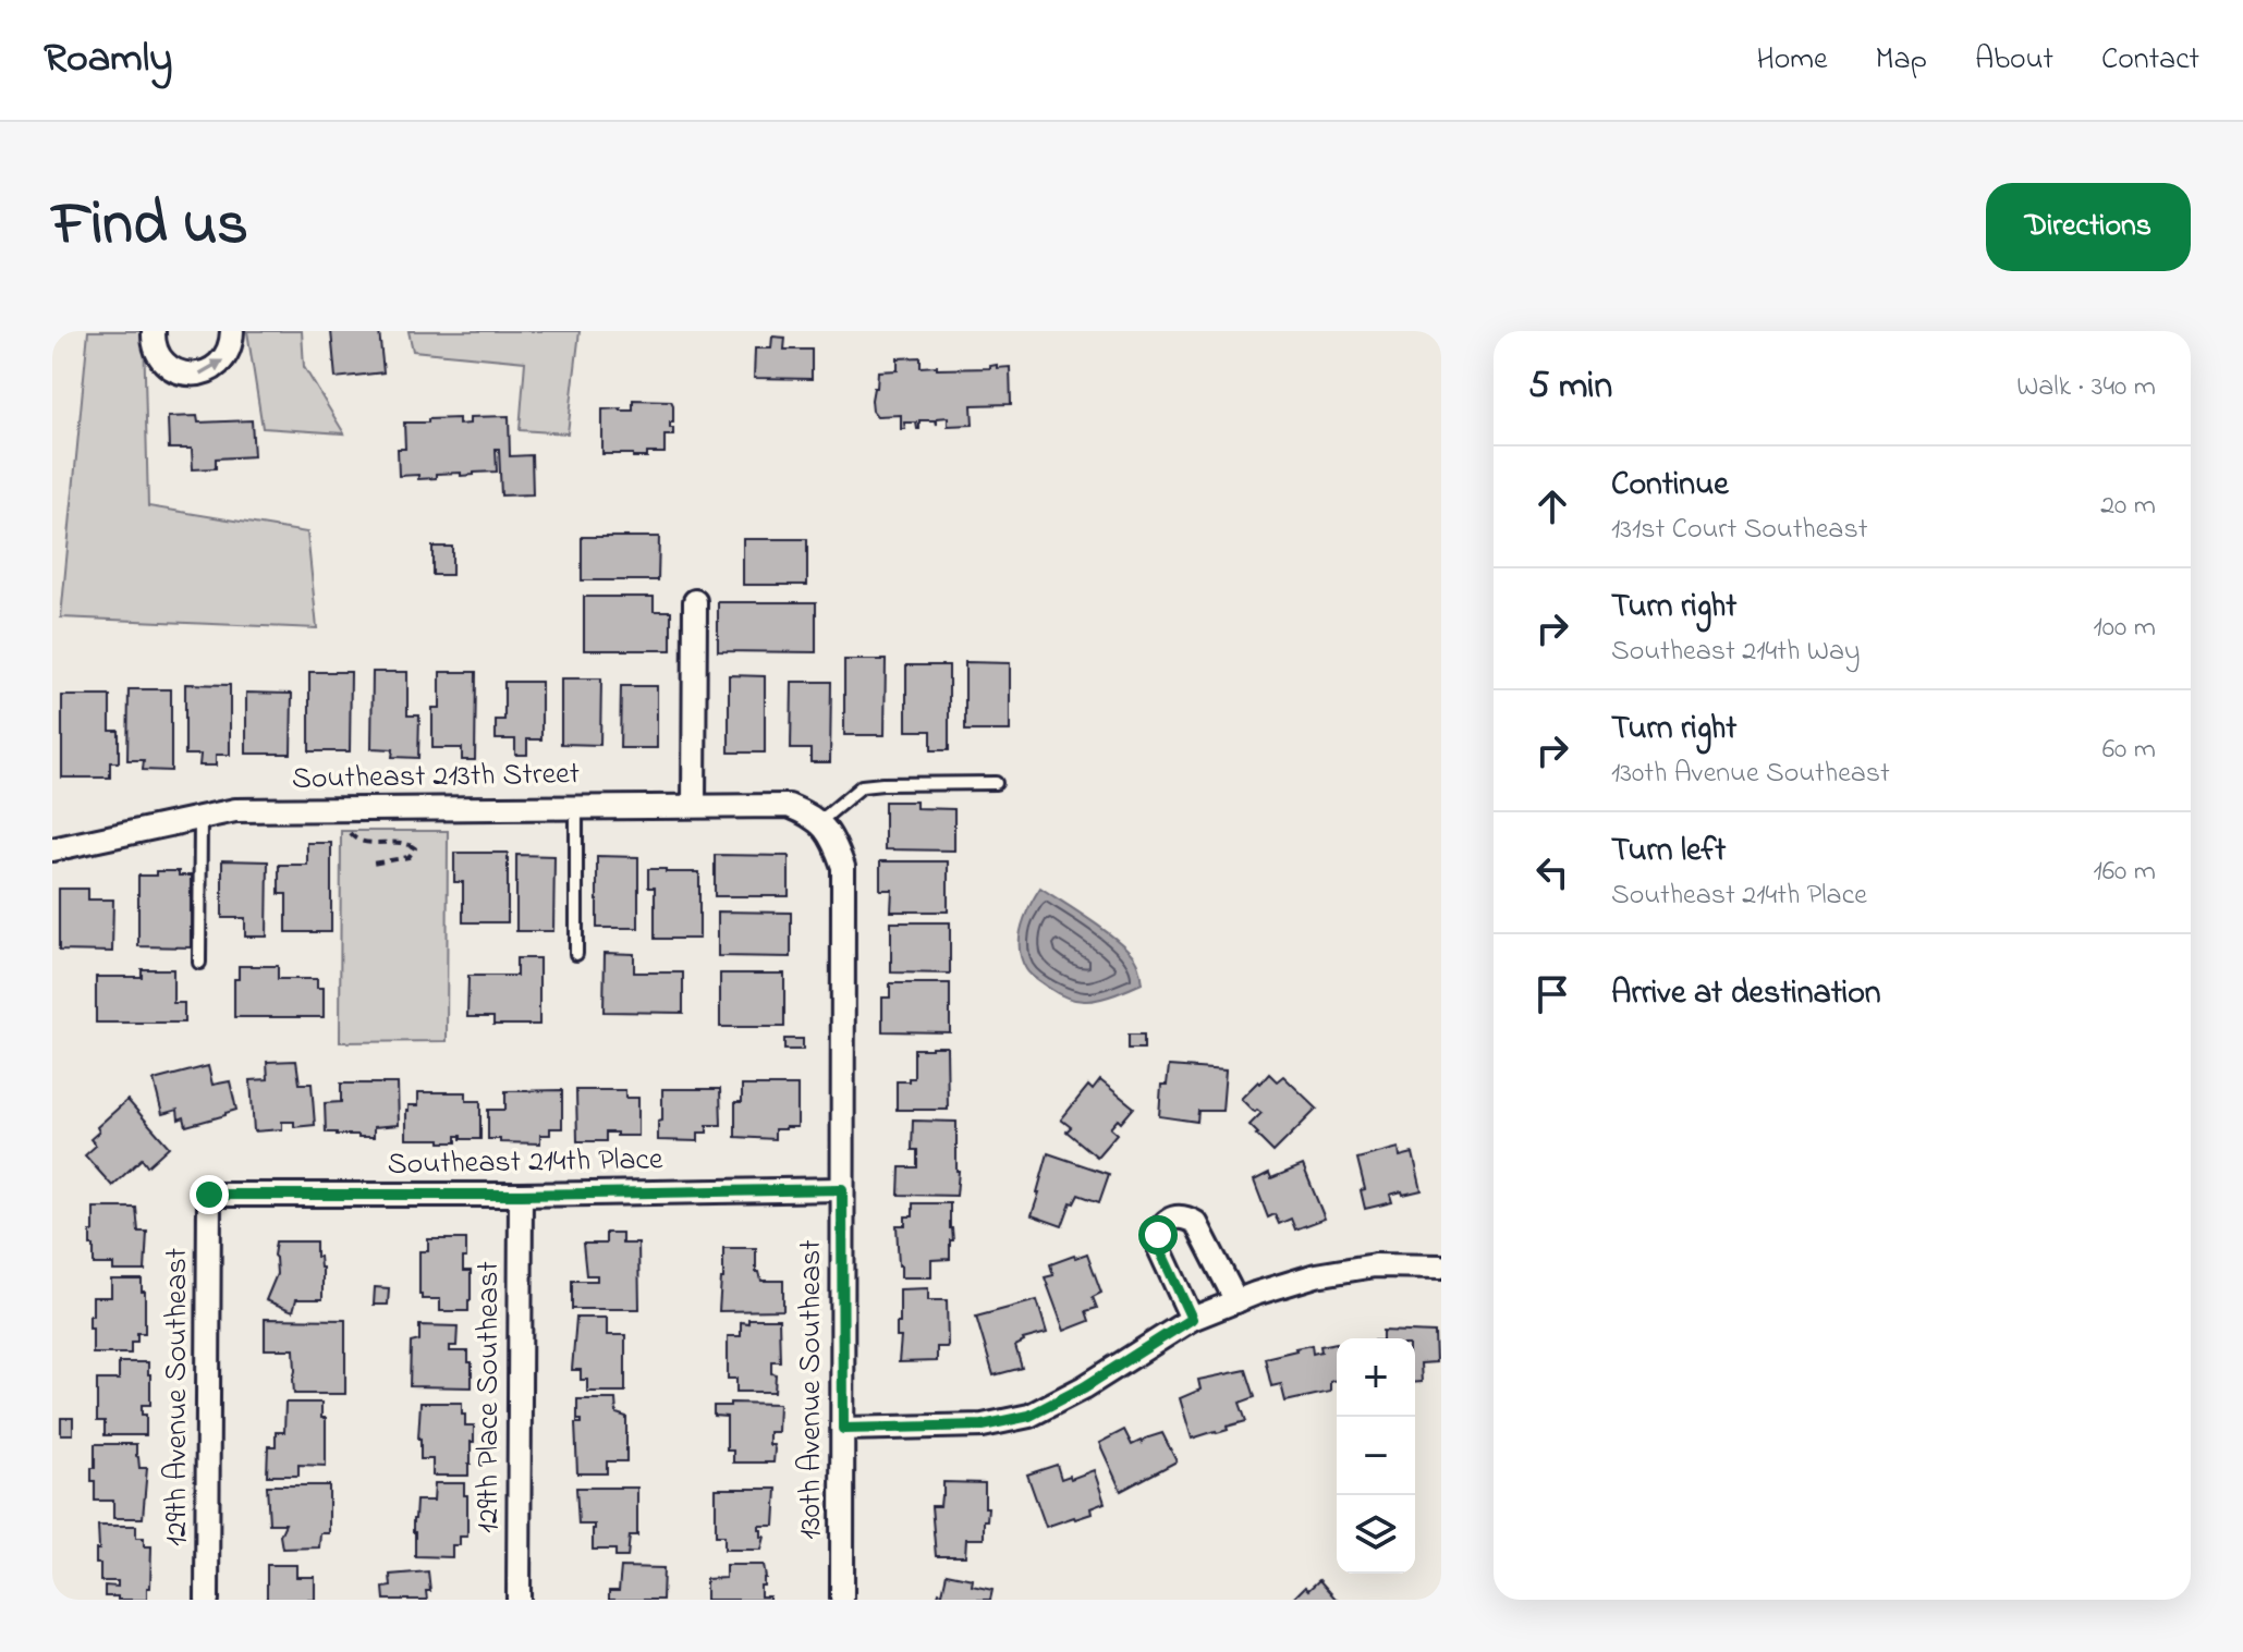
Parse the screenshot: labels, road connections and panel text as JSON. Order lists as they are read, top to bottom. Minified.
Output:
{"streets":{"street":["Southeast 213th Street","Southeast 214th Place","130th Avenue Southeast","129th Avenue Southeast","129th Place Southeast"]},"crossings":[["Southeast 213th Street","130th Avenue Southeast"],["Southeast 214th Place","130th Avenue Southeast"],["Southeast 214th Place","129th Avenue Southeast"],["Southeast 214th Place","129th Place Southeast"]],"page":{"header":"Roamly","nav":["Home","Map","About","Contact"],"title":"Find us","buttons":"Directions","heading":["5 min","Walk · 340 m"],"list":[["Continue","131st Court Southeast","20 m"],["Turn right","Southeast 214th Way","100 m"],["Turn right","130th Avenue Southeast","60 m"],["Turn left","Southeast 214th Place","160 m"],"Arrive at destination"],"map_buttons":["+","−"]}}
